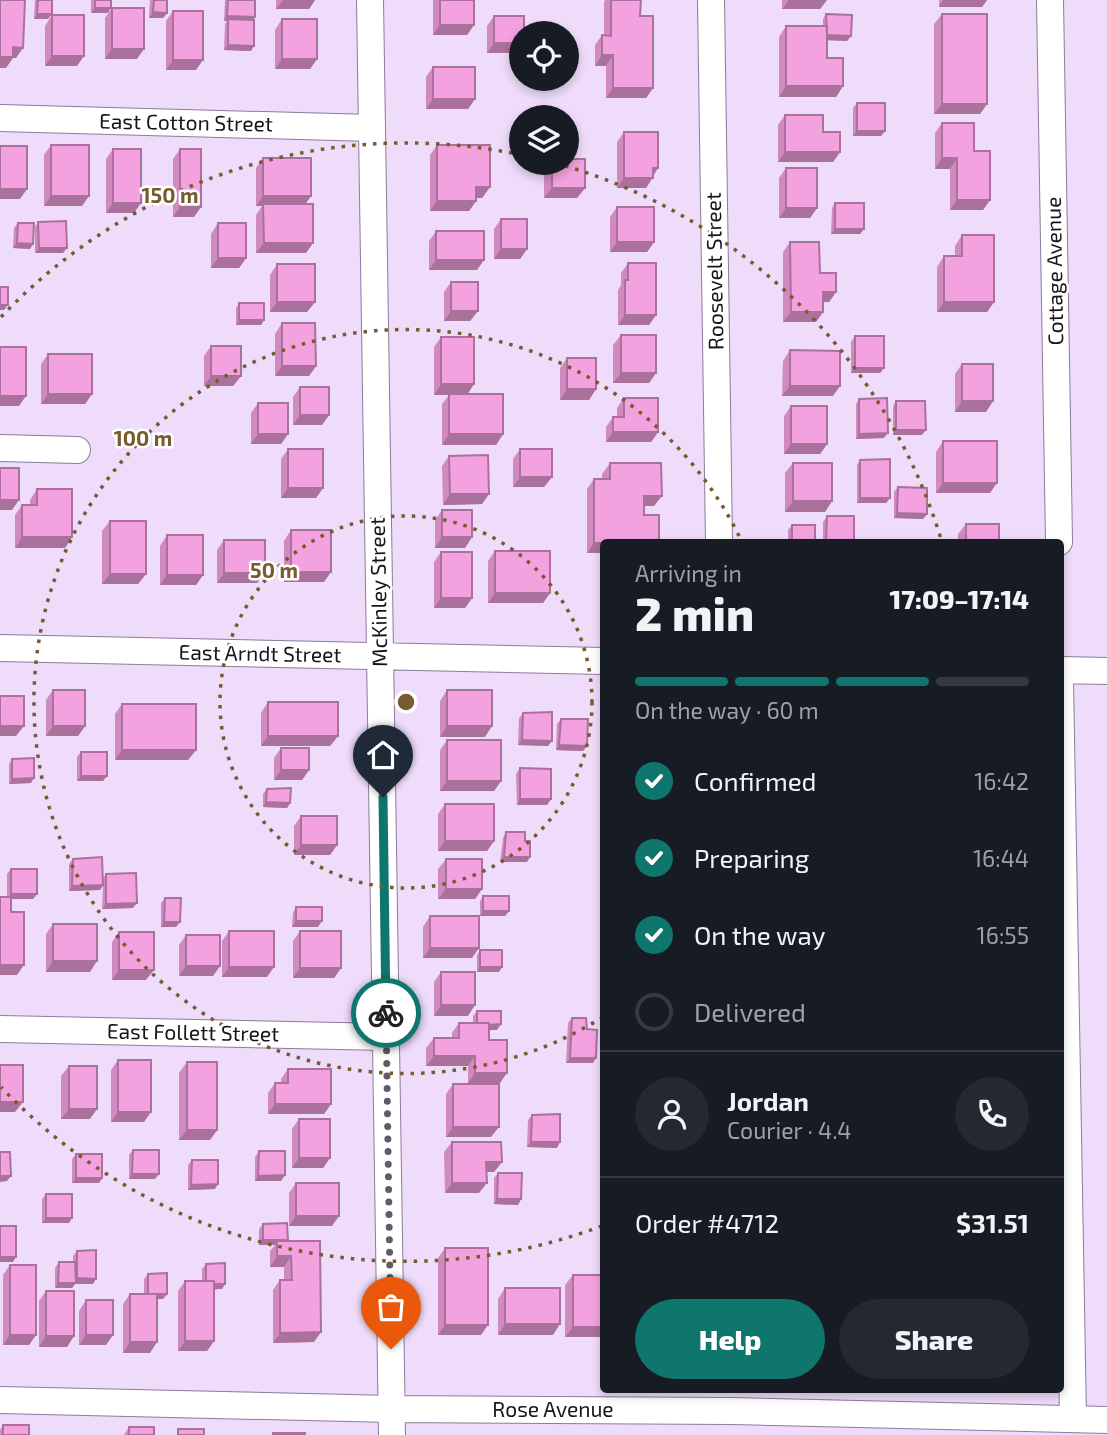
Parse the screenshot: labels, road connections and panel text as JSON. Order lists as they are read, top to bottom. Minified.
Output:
{"streets":{"street":["East Cotton Street","Roosevelt Street","Cottage Avenue","McKinley Street","East Arndt Street","East Follett Street","Rose Avenue"]},"crossings":[["East Cotton Street","McKinley Street"],["McKinley Street","East Arndt Street"],["McKinley Street","East Follett Street"],["McKinley Street","Rose Avenue"]],"page":{"heading":["2 min","Arriving in","17:09–17:14"],"panel":["Jordan","Courier · 4.4","Order #4712","$31.51"],"bar":"On the way · 60 m","list":[["Confirmed","16:42"],["Preparing","16:44"],["On the way","16:55"],"Delivered"],"buttons":["Help","Share"]},"rings":["150 m","100 m","50 m"]}
